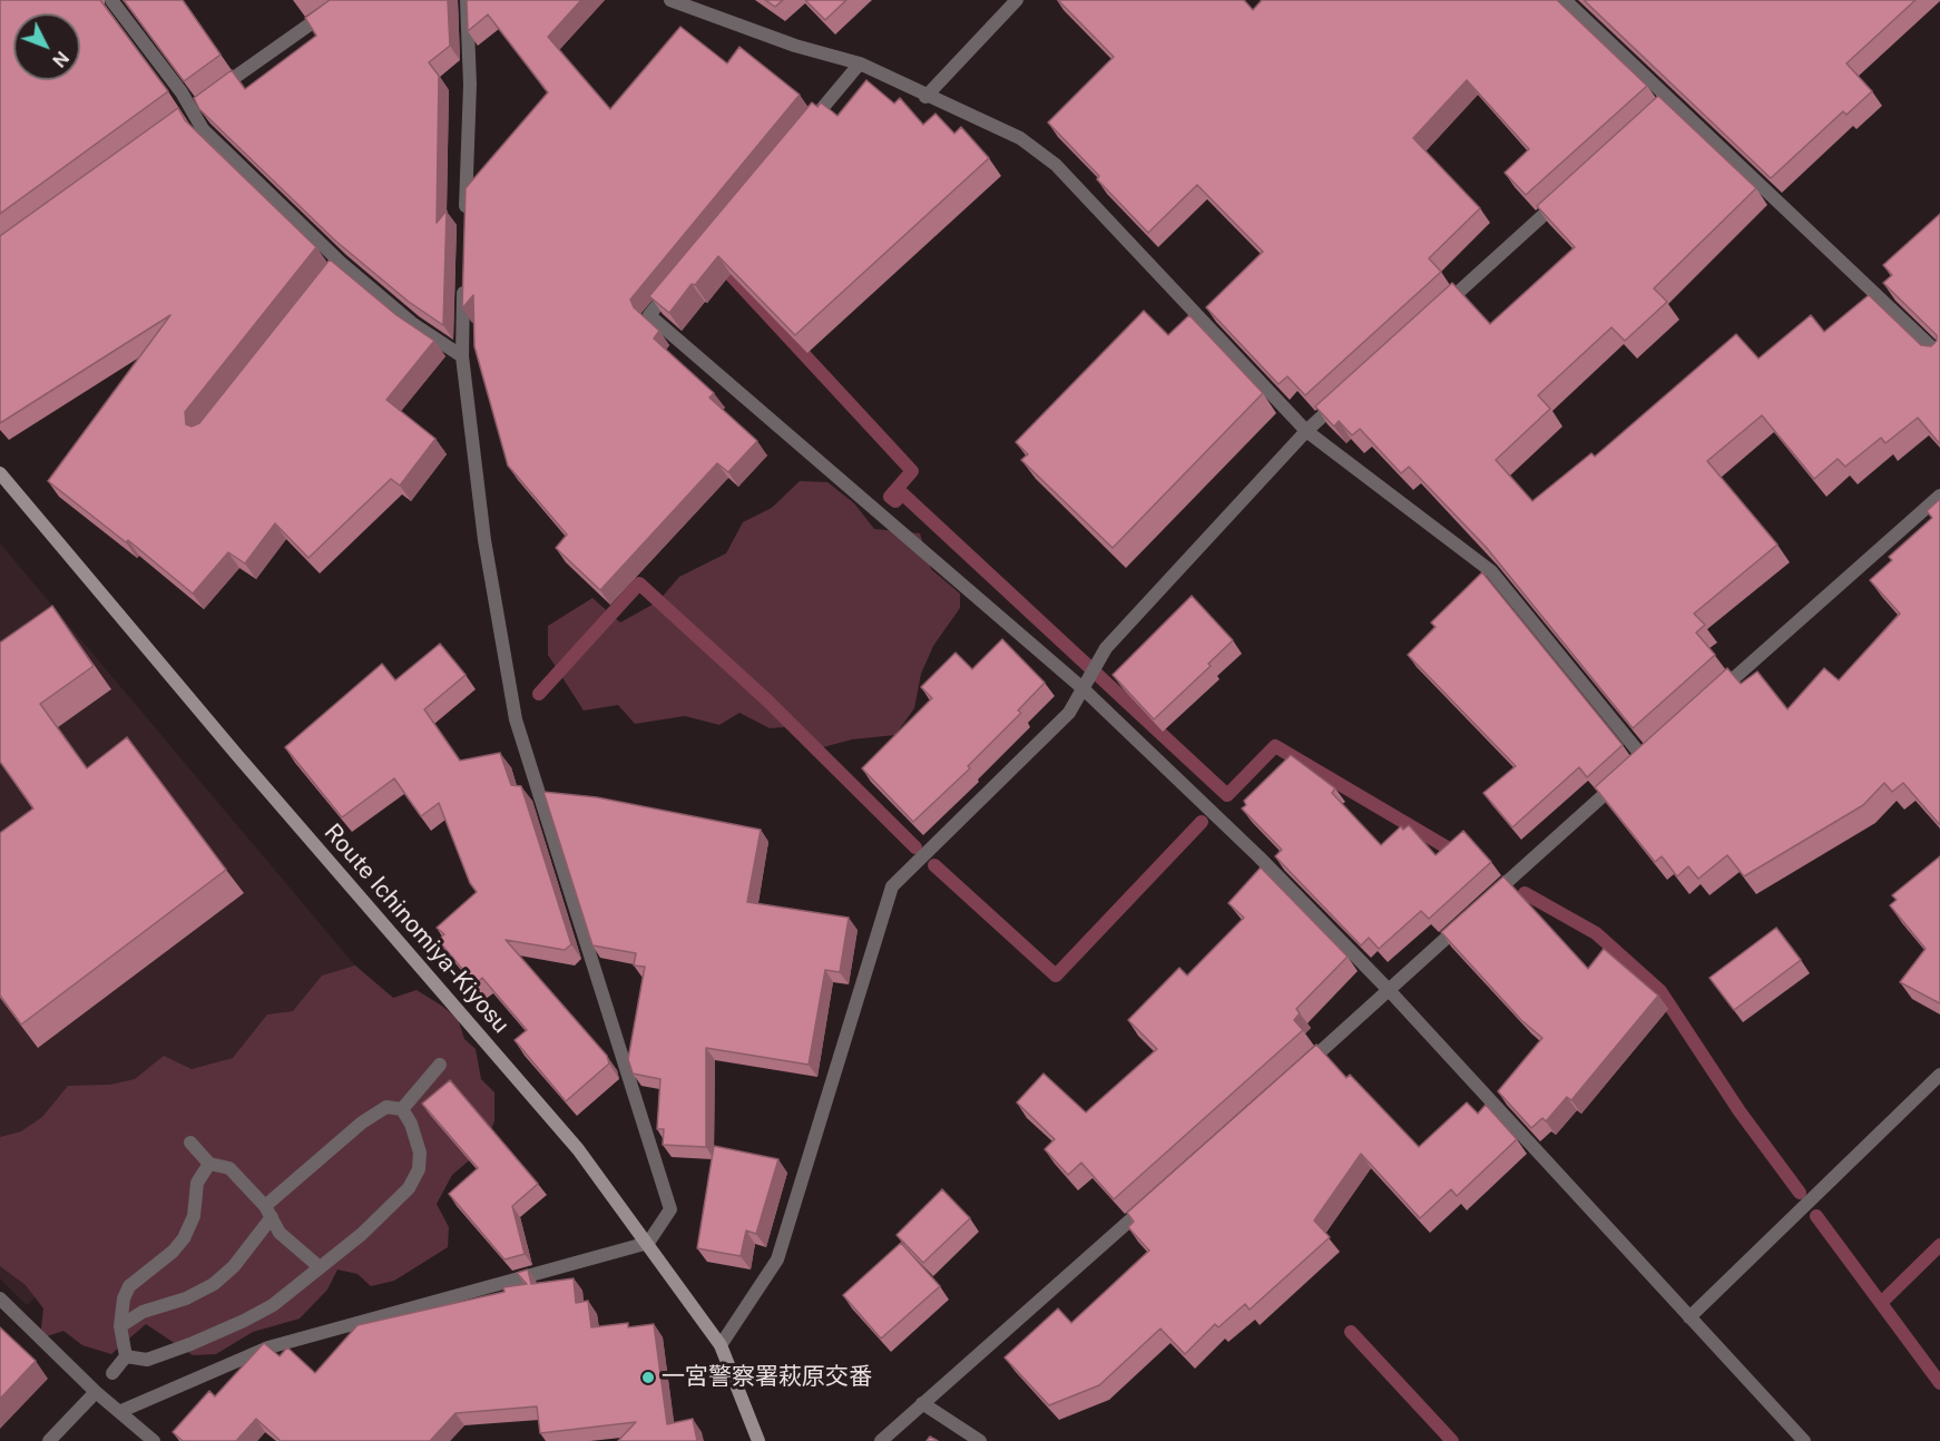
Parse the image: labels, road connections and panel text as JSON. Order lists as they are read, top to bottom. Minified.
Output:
{"streets":{"main road":["Route Ichinomiya-Kiyosu"]},"places":["一宮警察署萩原交番"],"north":"bottom right"}
